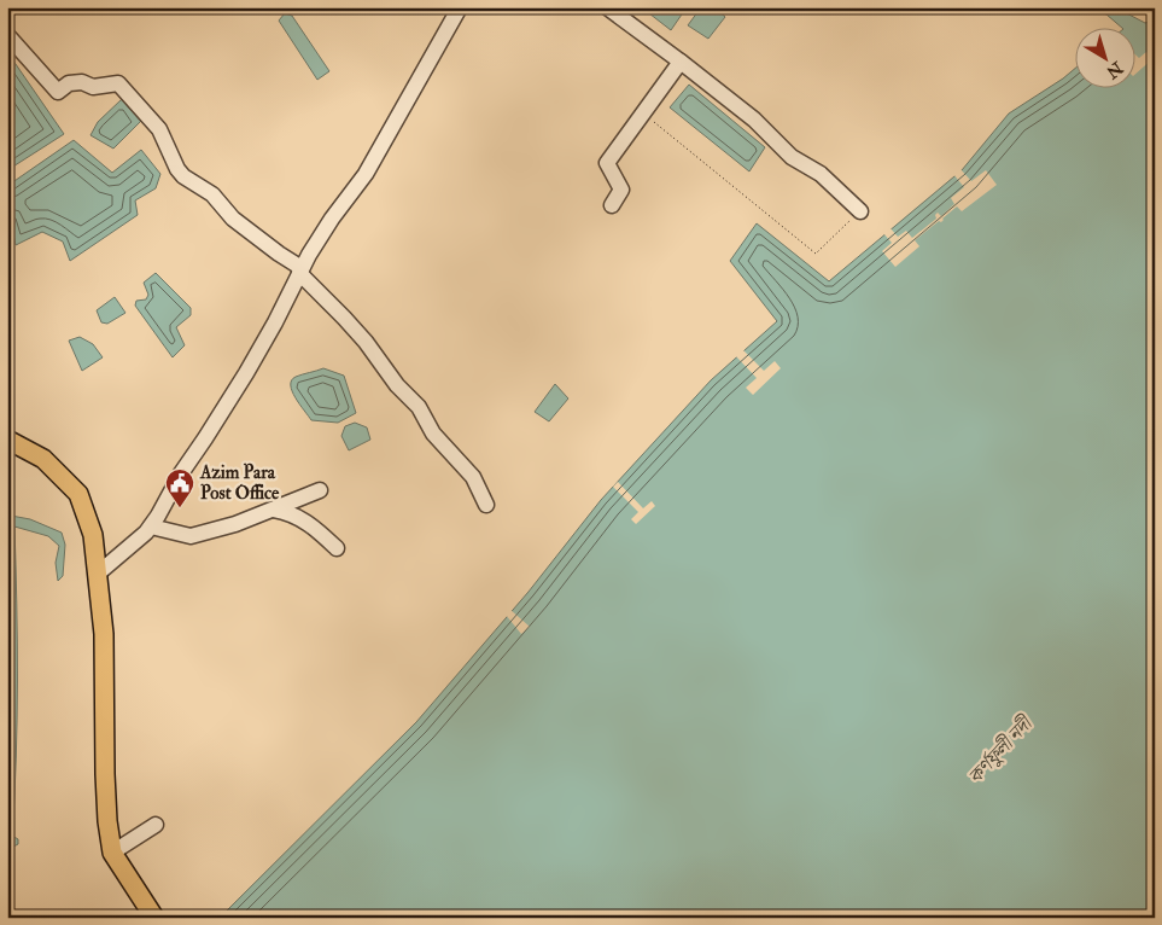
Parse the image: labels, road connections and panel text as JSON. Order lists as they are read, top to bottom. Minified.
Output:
{"water":["কর্ণফুলী নদী"],"places":{"public building":["Azim Para Post Office"]},"north":"bottom right"}
